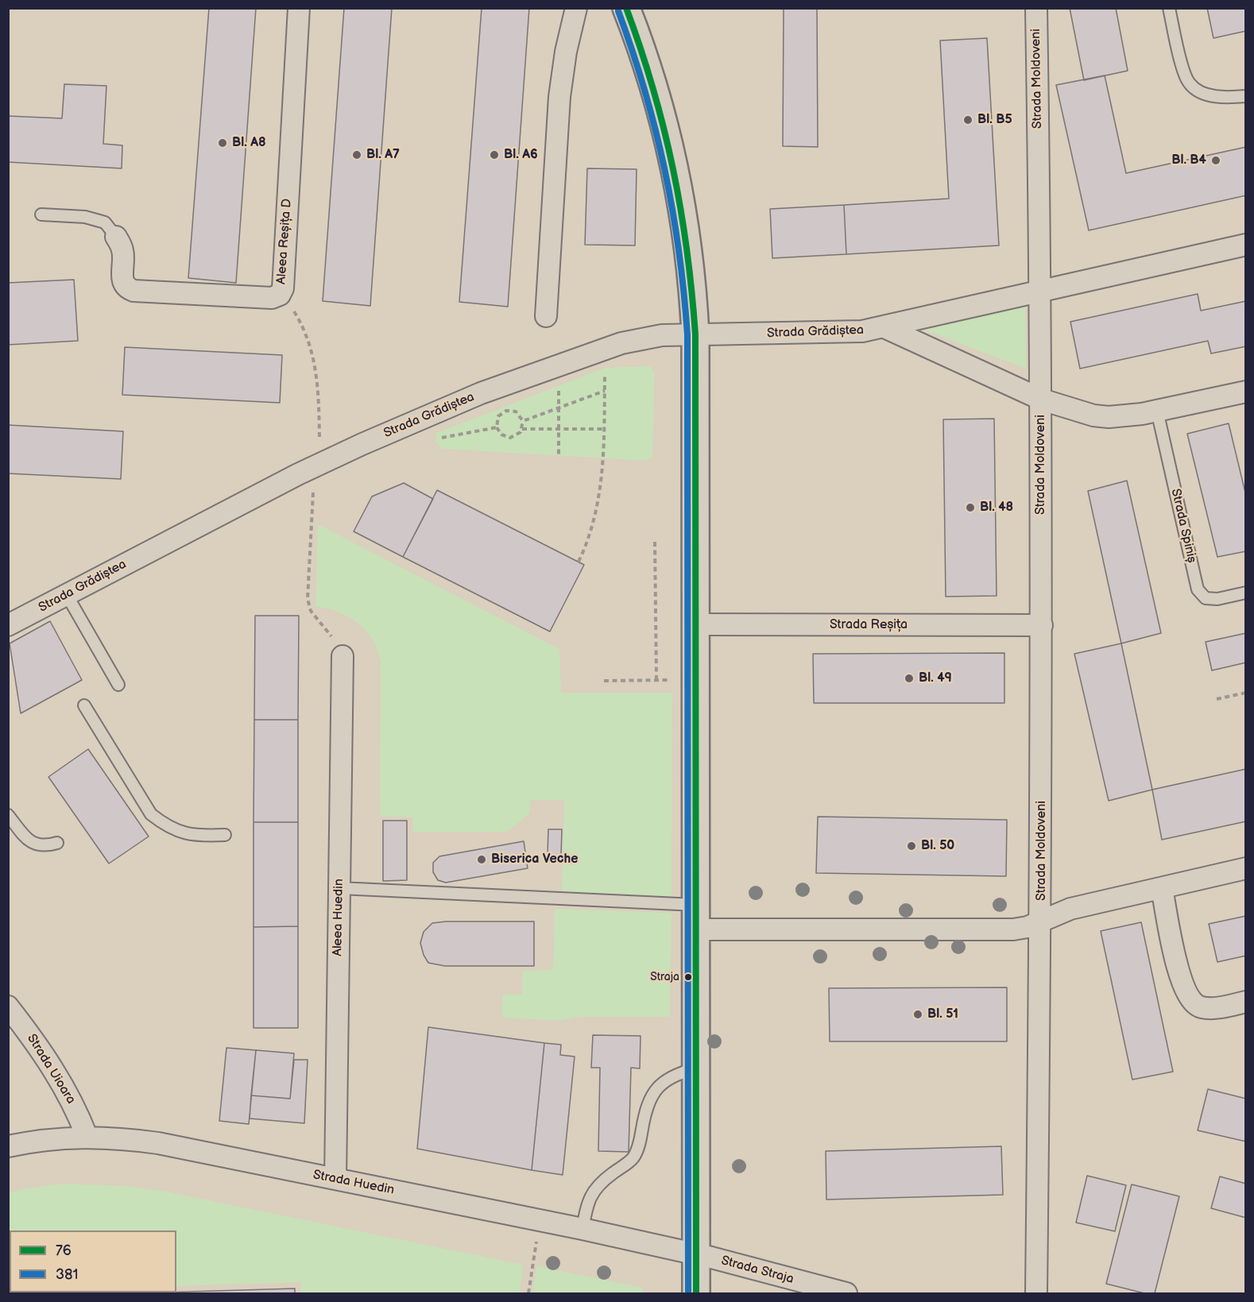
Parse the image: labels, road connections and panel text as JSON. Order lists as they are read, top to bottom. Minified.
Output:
{"streets":{"street":["Strada Moldoveni","Aleea Reșița D","Strada Grădiștea","Strada Reșița","Aleea Huedin","Strada Uioara","Strada Huedin","Strada Straja"],"lane":["Strada Spiniș"]},"crossings":[["Strada Moldoveni","Strada Grădiștea"],["Strada Moldoveni","Strada Reșița"],["Aleea Huedin","Strada Huedin"],["Strada Uioara","Strada Huedin"],["Strada Huedin","Strada Straja"]],"places":["Bl. B5","Bl. A8","Bl. A7","Bl. A6","Bl. B4","Bl. 48","Bl. 49","Bl. 50","Biserica Veche","Straja","Bl. 51"],"lines":["transit line 76","transit line 381"],"legend":["76","381"]}
